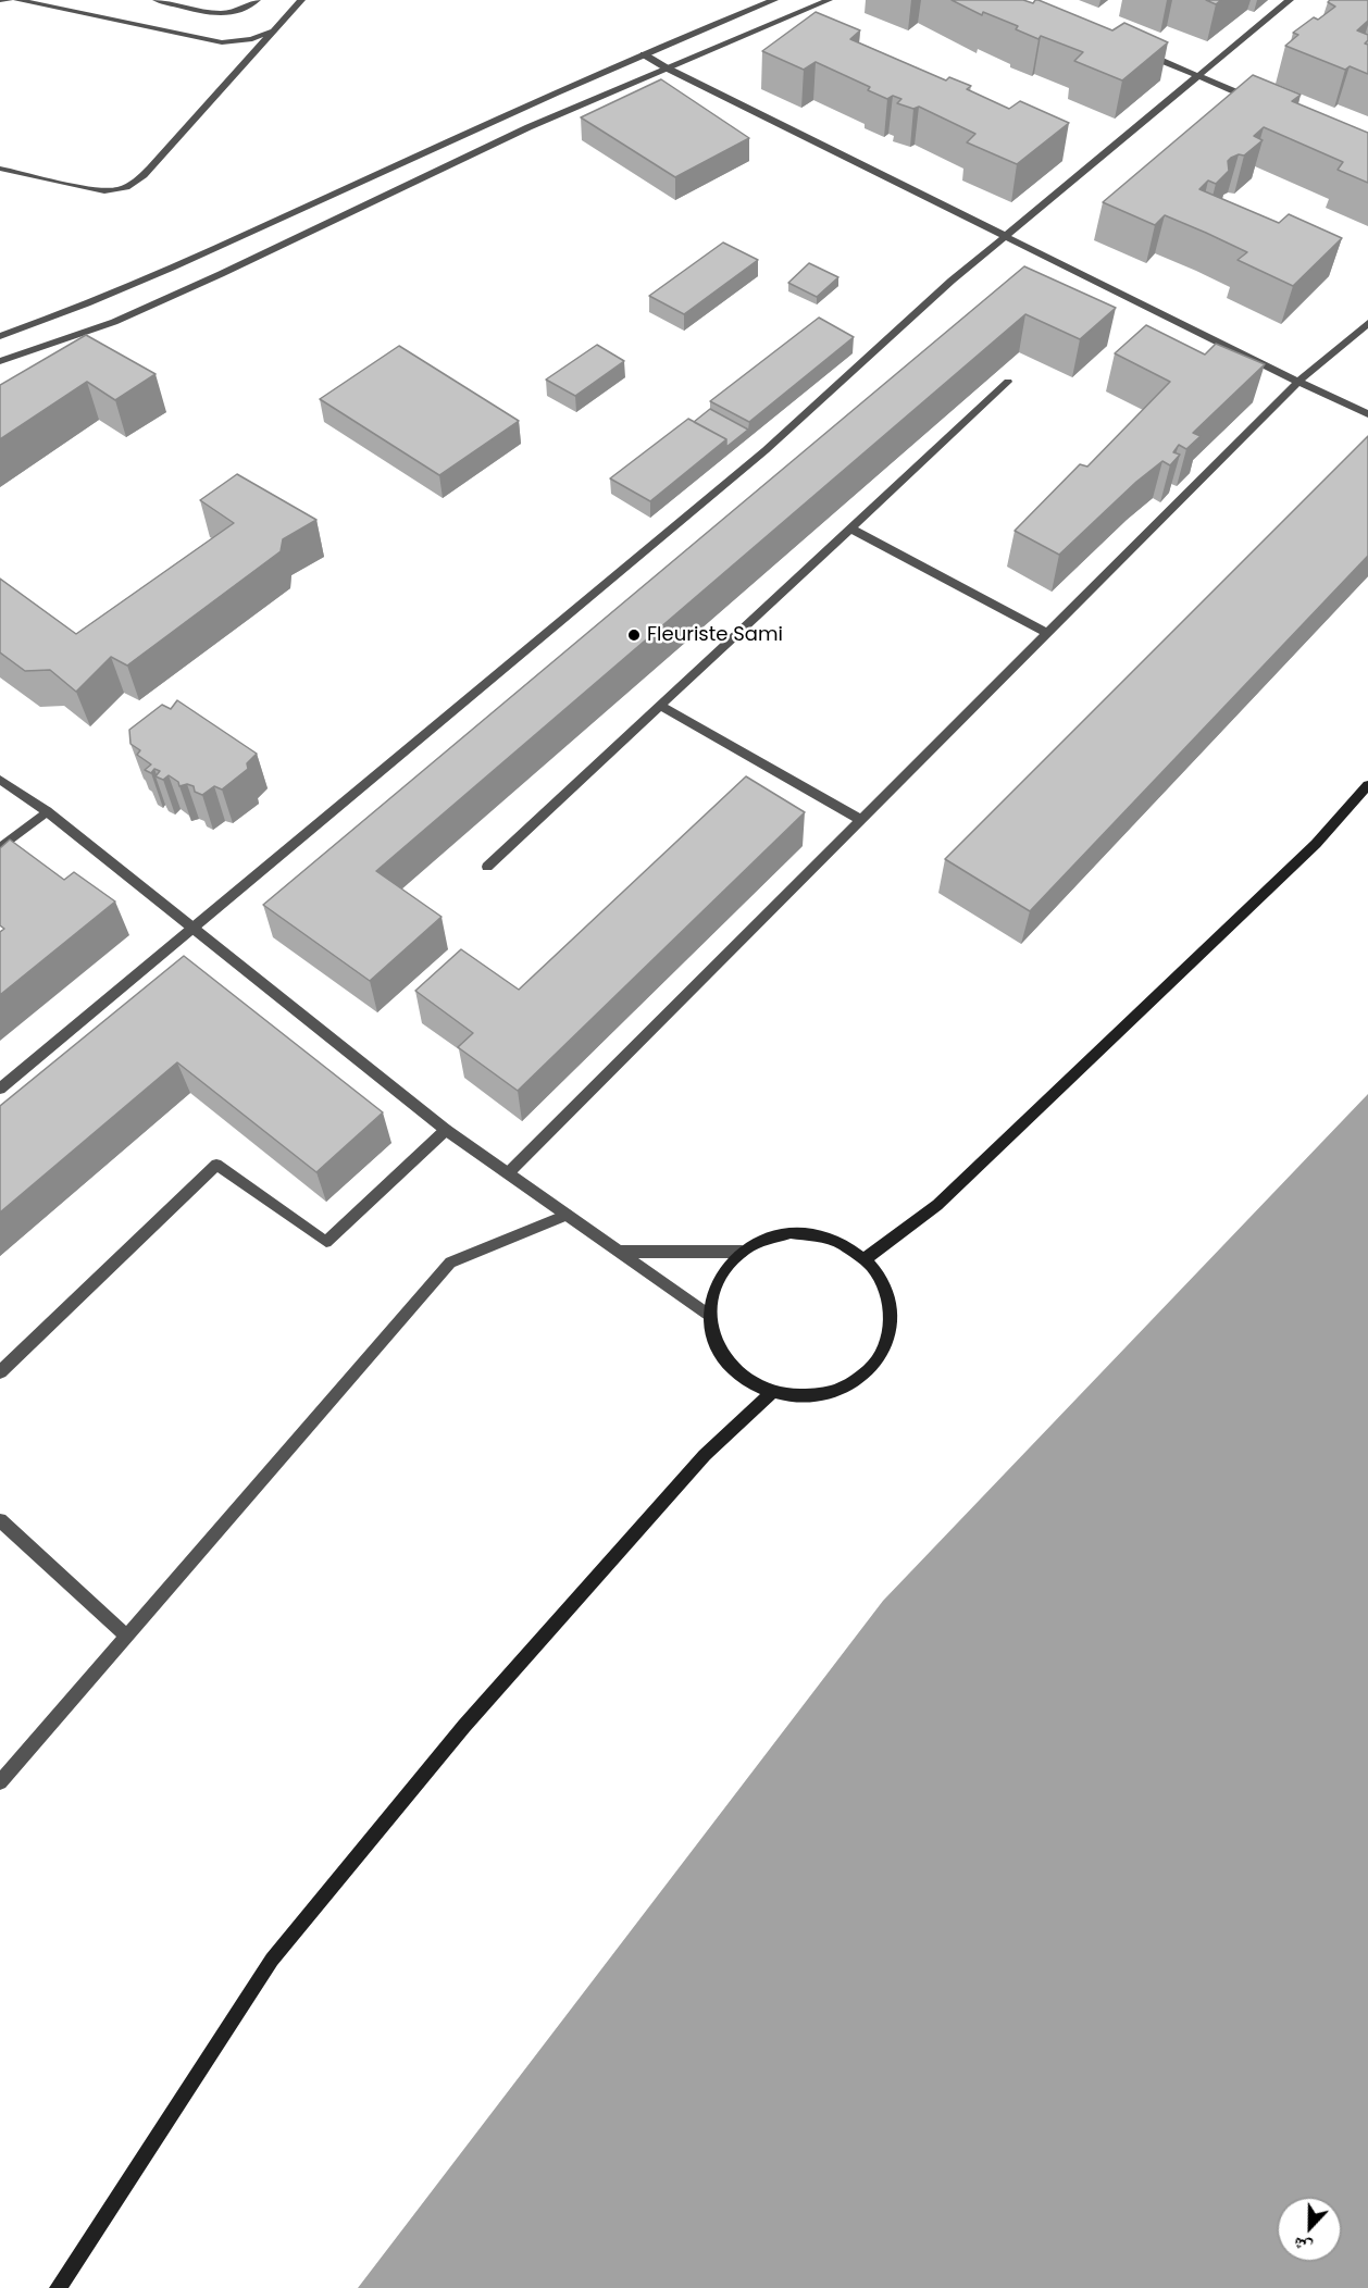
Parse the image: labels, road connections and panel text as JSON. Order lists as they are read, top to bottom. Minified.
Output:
{"places":["Fleuriste Sami"],"north":"bottom"}
